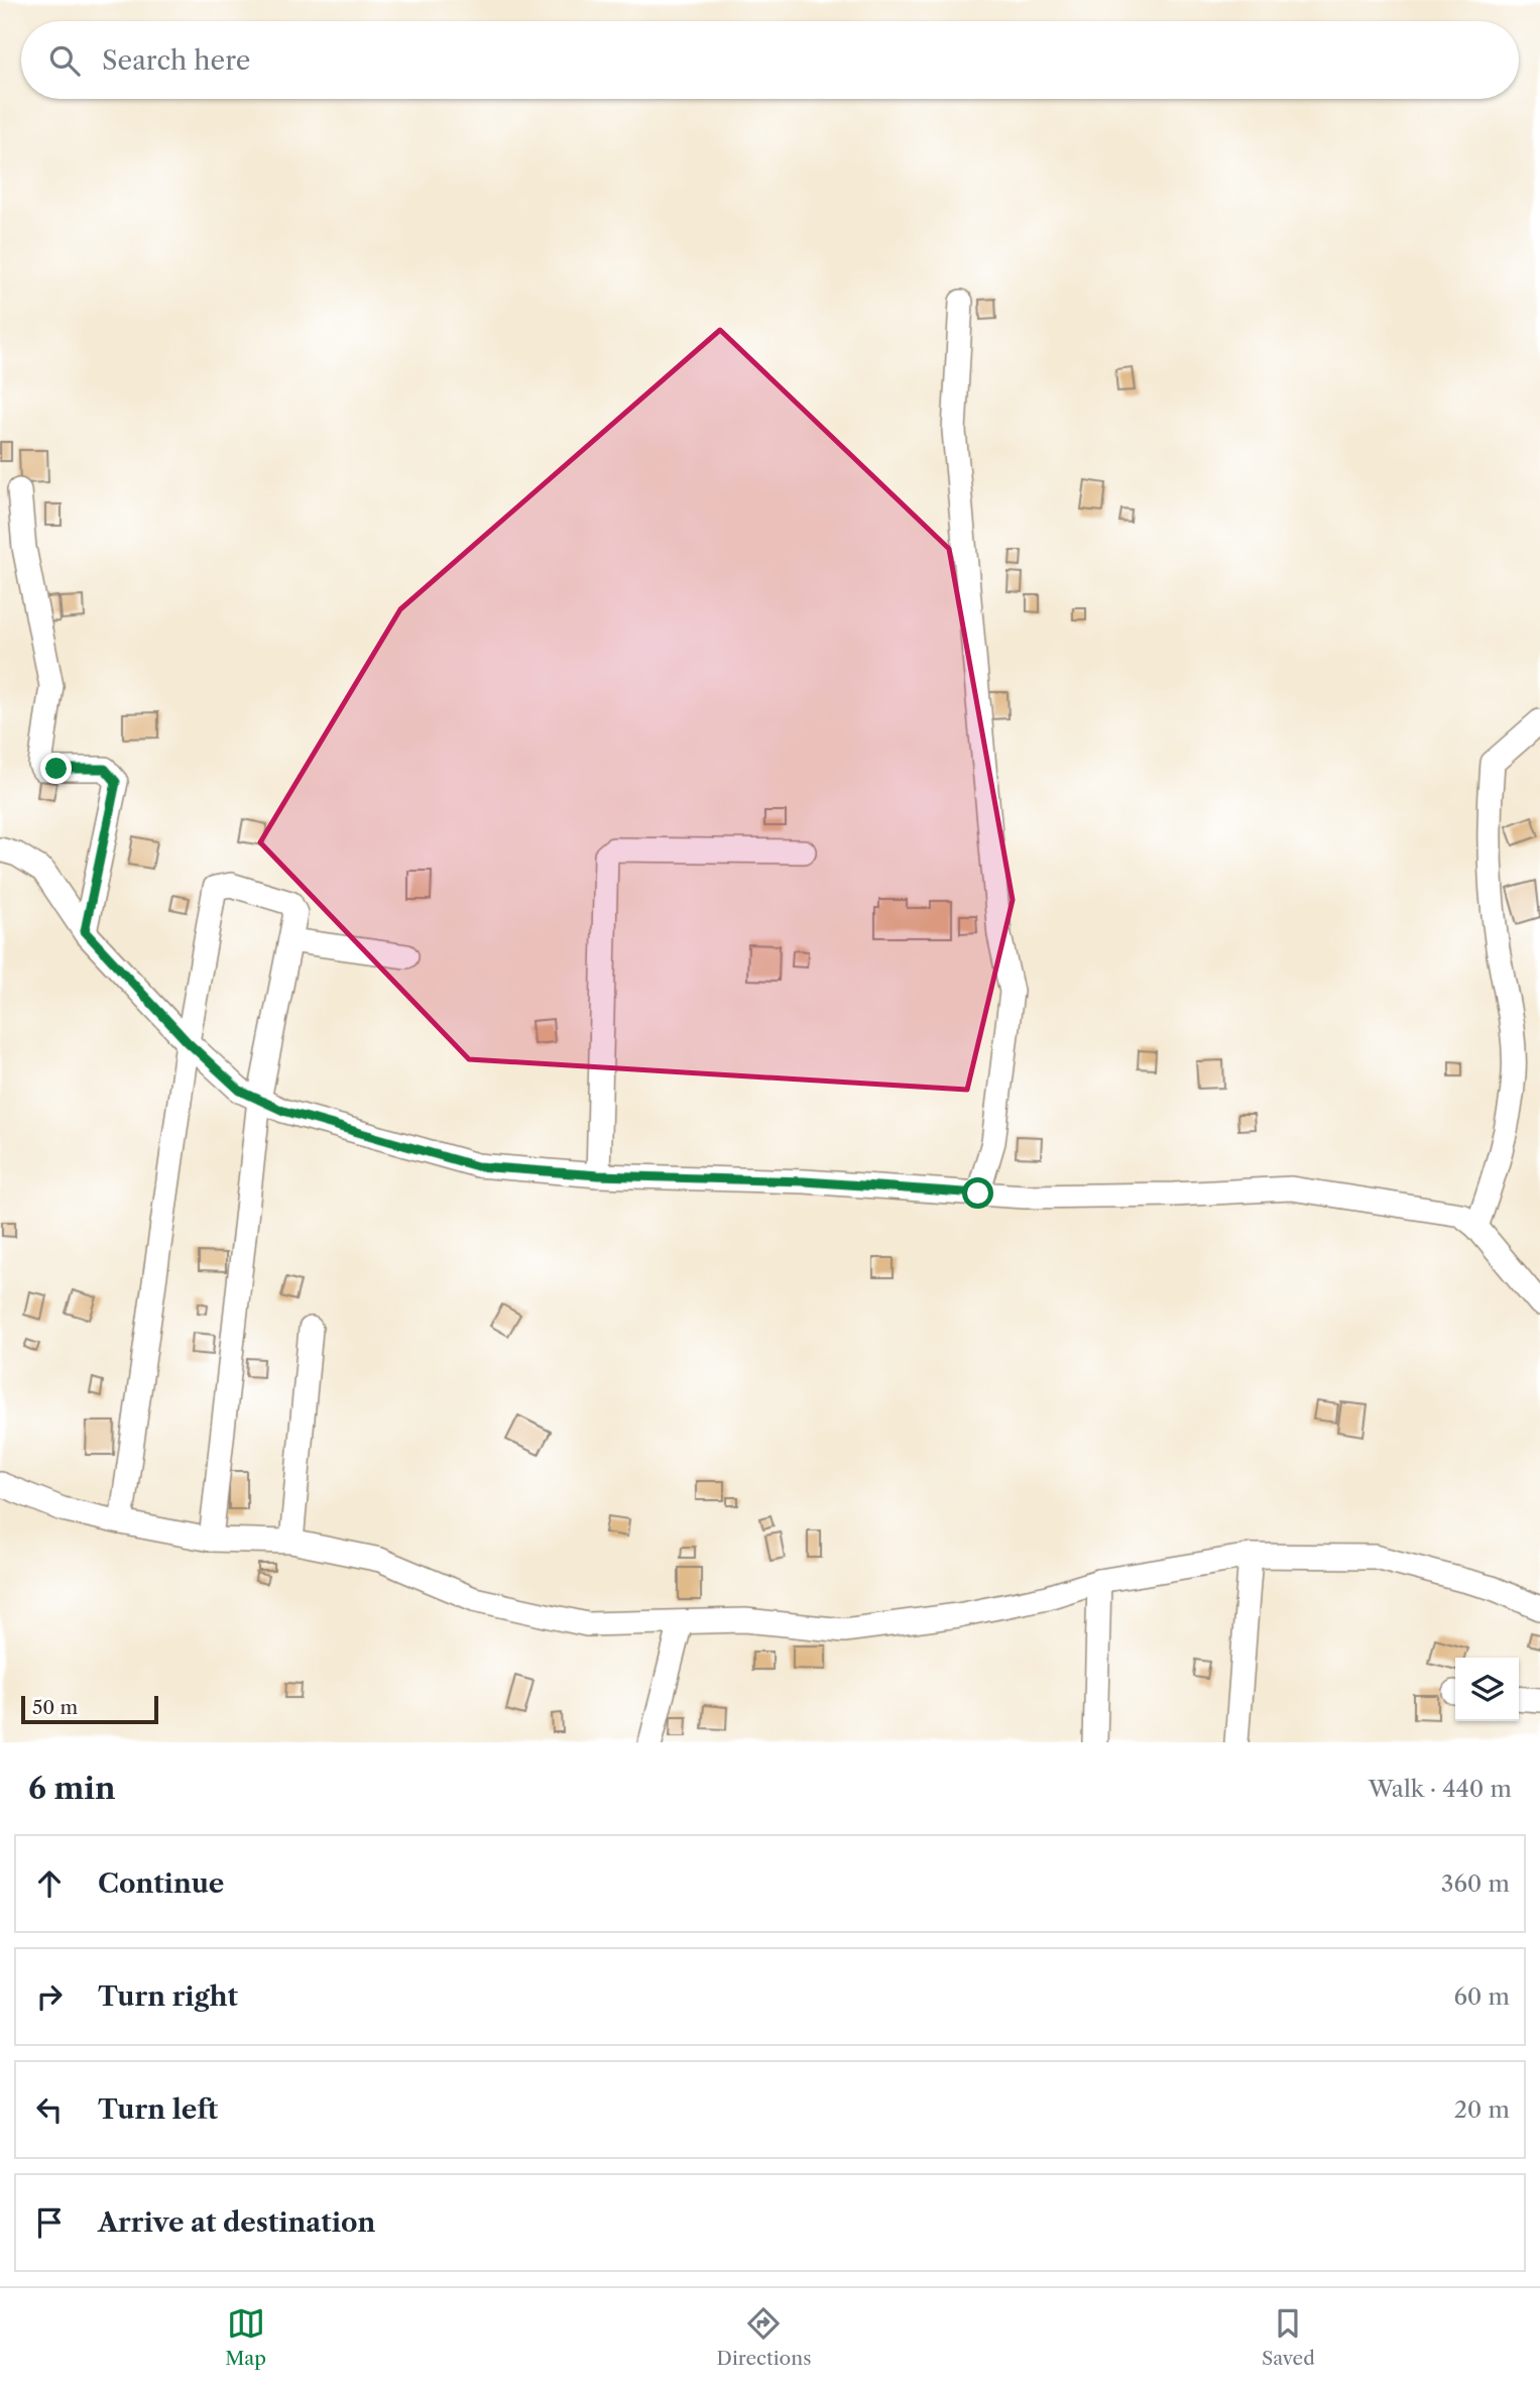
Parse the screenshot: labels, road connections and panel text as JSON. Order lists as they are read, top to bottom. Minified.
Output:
{"scale_bar":"50 m","page":{"search":"Search here","scale":"50 m","heading":["6 min","Walk · 440 m"],"list":[["Continue","360 m"],["Turn right","60 m"],["Turn left","20 m"],"Arrive at destination"],"nav":["Map","Directions","Saved"]}}
